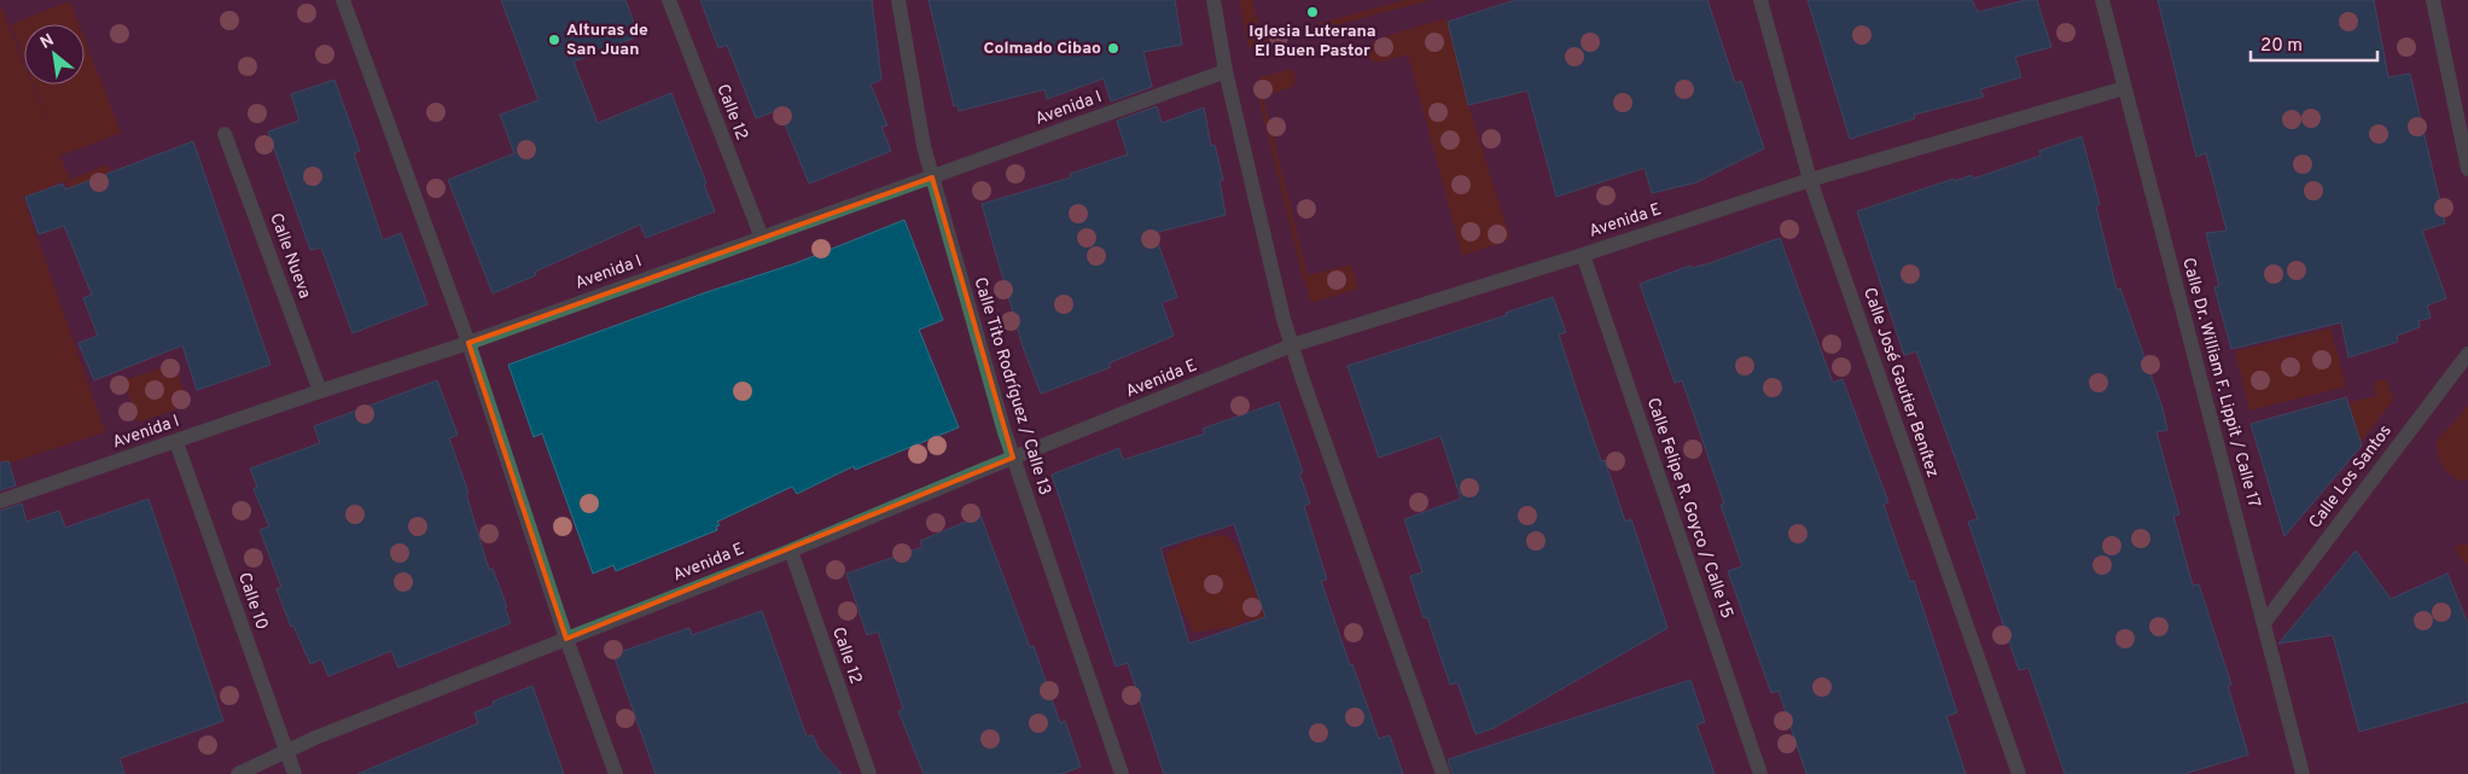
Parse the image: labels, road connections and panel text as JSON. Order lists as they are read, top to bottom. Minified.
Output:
{"streets":{"street":["Avenida I","Calle 12","Avenida E","Calle Nueva","Calle José Gautier Benítez","Calle Dr. William F. Lippit / Calle 17","Calle Tito Rodríguez / Calle 13","Calle Los Santos","Calle Felipe R. Goyco / Calle 15","Calle 10"]},"crossings":[["Avenida I","Calle 12"],["Avenida I","Calle Nueva"],["Avenida I","Calle Tito Rodríguez / Calle 13"],["Avenida I","Calle 10"],["Calle 12","Avenida E"],["Avenida E","Calle José Gautier Benítez"],["Avenida E","Calle Dr. William F. Lippit / Calle 17"],["Avenida E","Calle Tito Rodríguez / Calle 13"],["Avenida E","Calle Felipe R. Goyco / Calle 15"],["Avenida E","Calle 10"],["Calle Dr. William F. Lippit / Calle 17","Calle Los Santos"]],"places":["Iglesia Luterana El Buen Pastor","Alturas de San Juan","Colmado Cibao"],"scale_bar":"20 m","north":"top left"}
